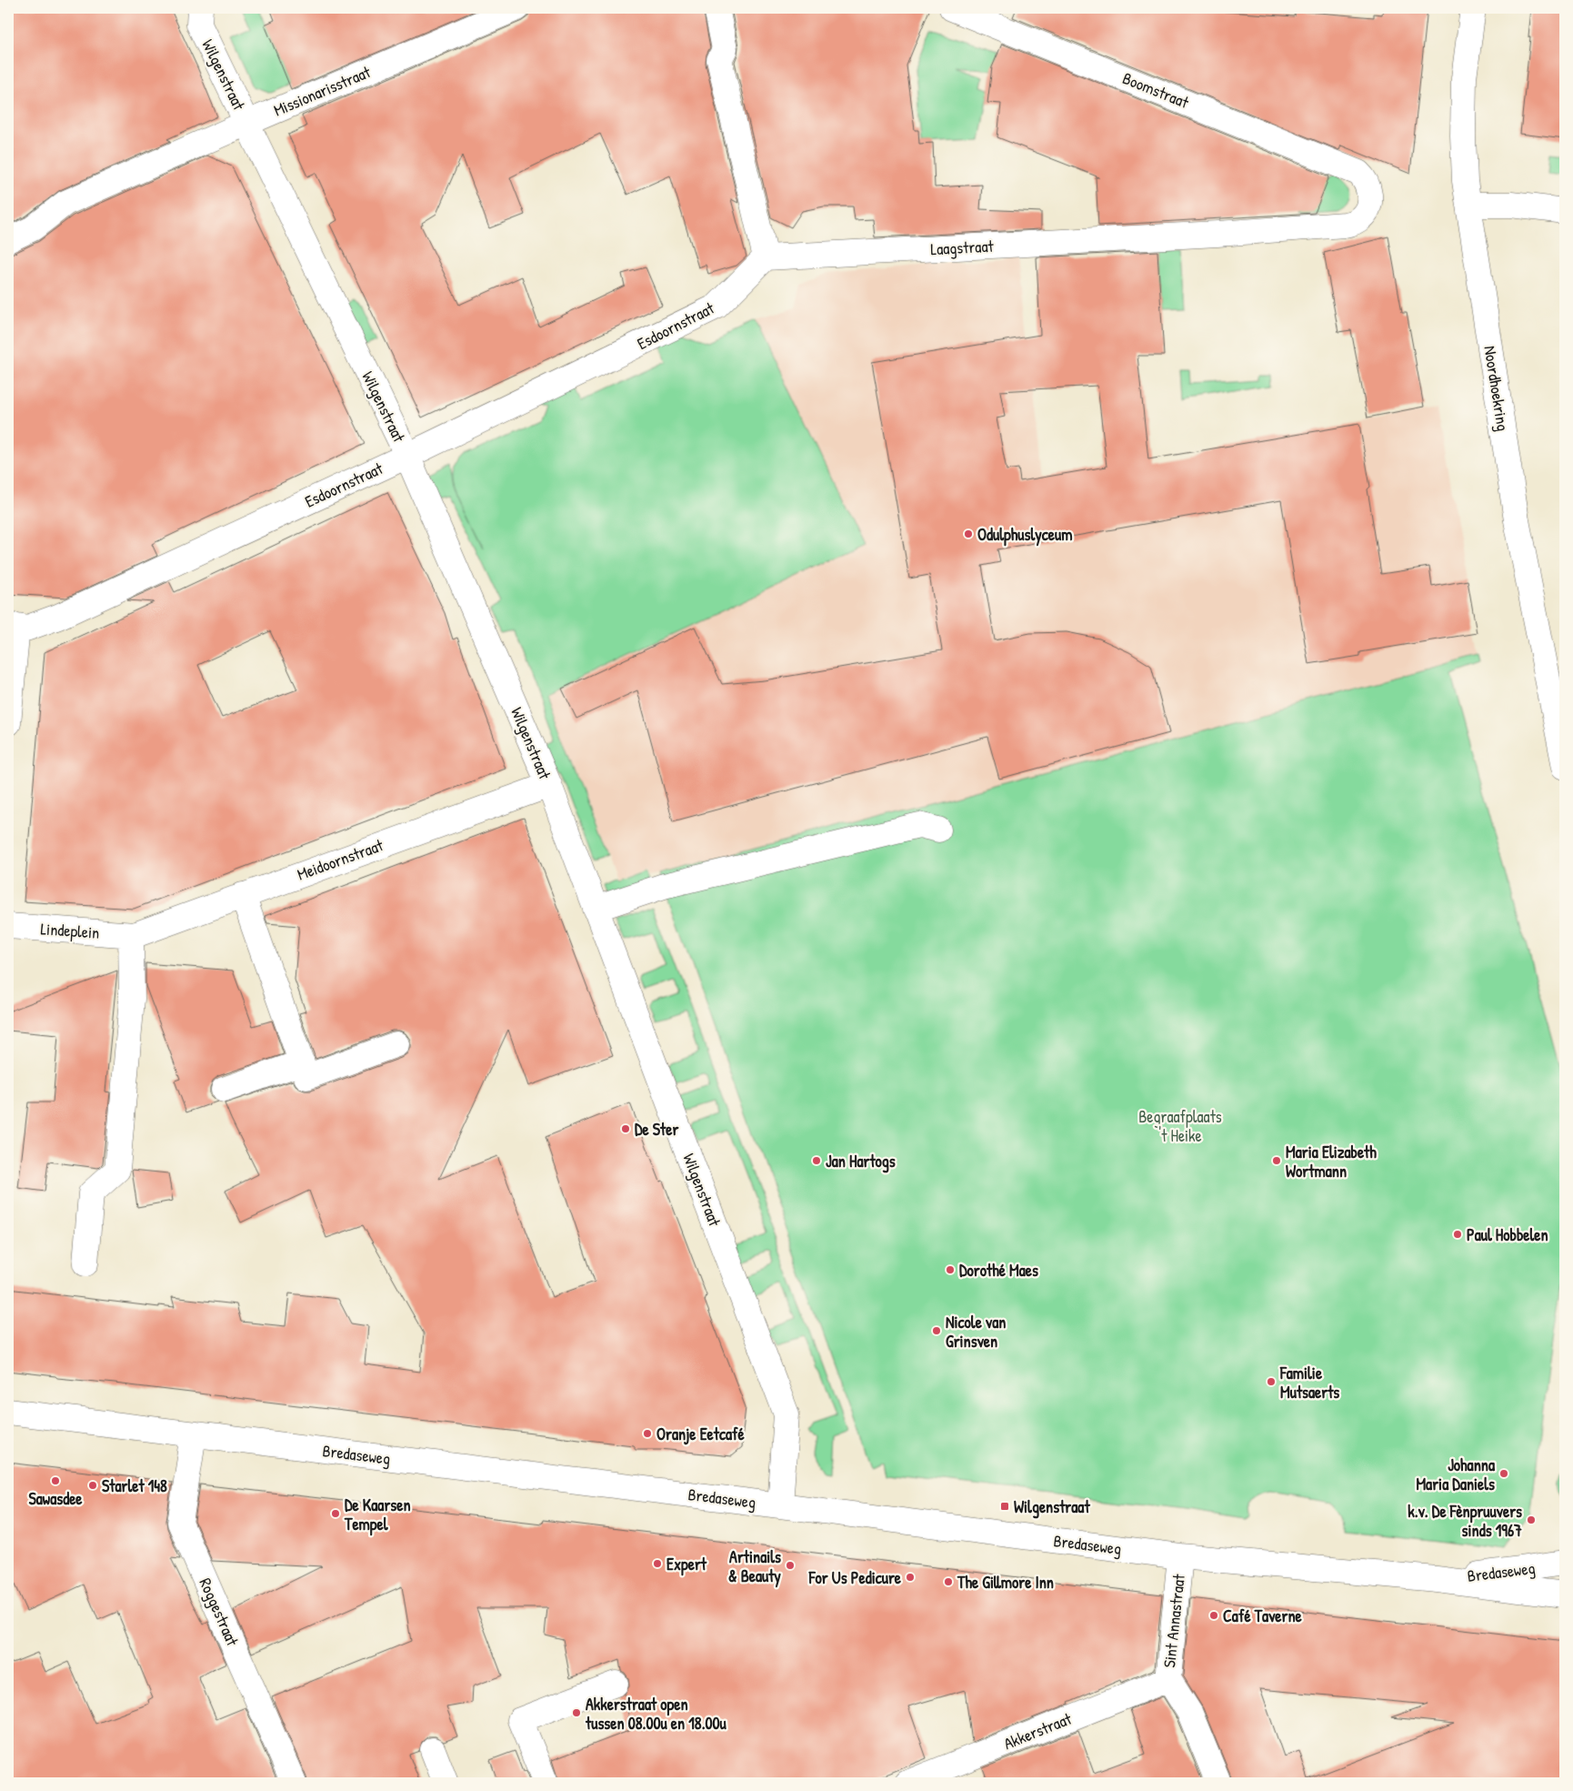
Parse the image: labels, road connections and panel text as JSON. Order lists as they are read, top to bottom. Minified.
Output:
{"streets":{"street":["Wilgenstraat","Boomstraat","Missionarisstraat","Laagstraat","Esdoornstraat","Noordhoekring","Meidoornstraat","Lindeplein","Bredaseweg","Roggestraat","Sint Annastraat","Akkerstraat"]},"crossings":[["Wilgenstraat","Missionarisstraat"],["Wilgenstraat","Esdoornstraat"],["Wilgenstraat","Meidoornstraat"],["Wilgenstraat","Bredaseweg"],["Boomstraat","Laagstraat"],["Laagstraat","Esdoornstraat"],["Meidoornstraat","Lindeplein"],["Bredaseweg","Roggestraat"],["Bredaseweg","Sint Annastraat"],["Sint Annastraat","Akkerstraat"]],"parks":["Begraafplaats 't Heike"],"places":{"other":["Odulphuslyceum","De Ster","Jan Hartogs","Maria Elizabeth Wortmann","Paul Hobbelen","Dorothé Maes","Nicole van Grinsven","Familie Mutsaerts","Oranje Eetcafé","Johanna Maria Daniels","Sawasdee","Starlet 148","De Kaarsen Tempel","k.v. De Fènpruuvers sinds 1967","Expert","Artinails & Beauty","For Us Pedicure","The Gillmore Inn","Café Taverne","Akkerstraat open tussen 08.00u en 18.00u"],"transit":["Wilgenstraat"]}}
